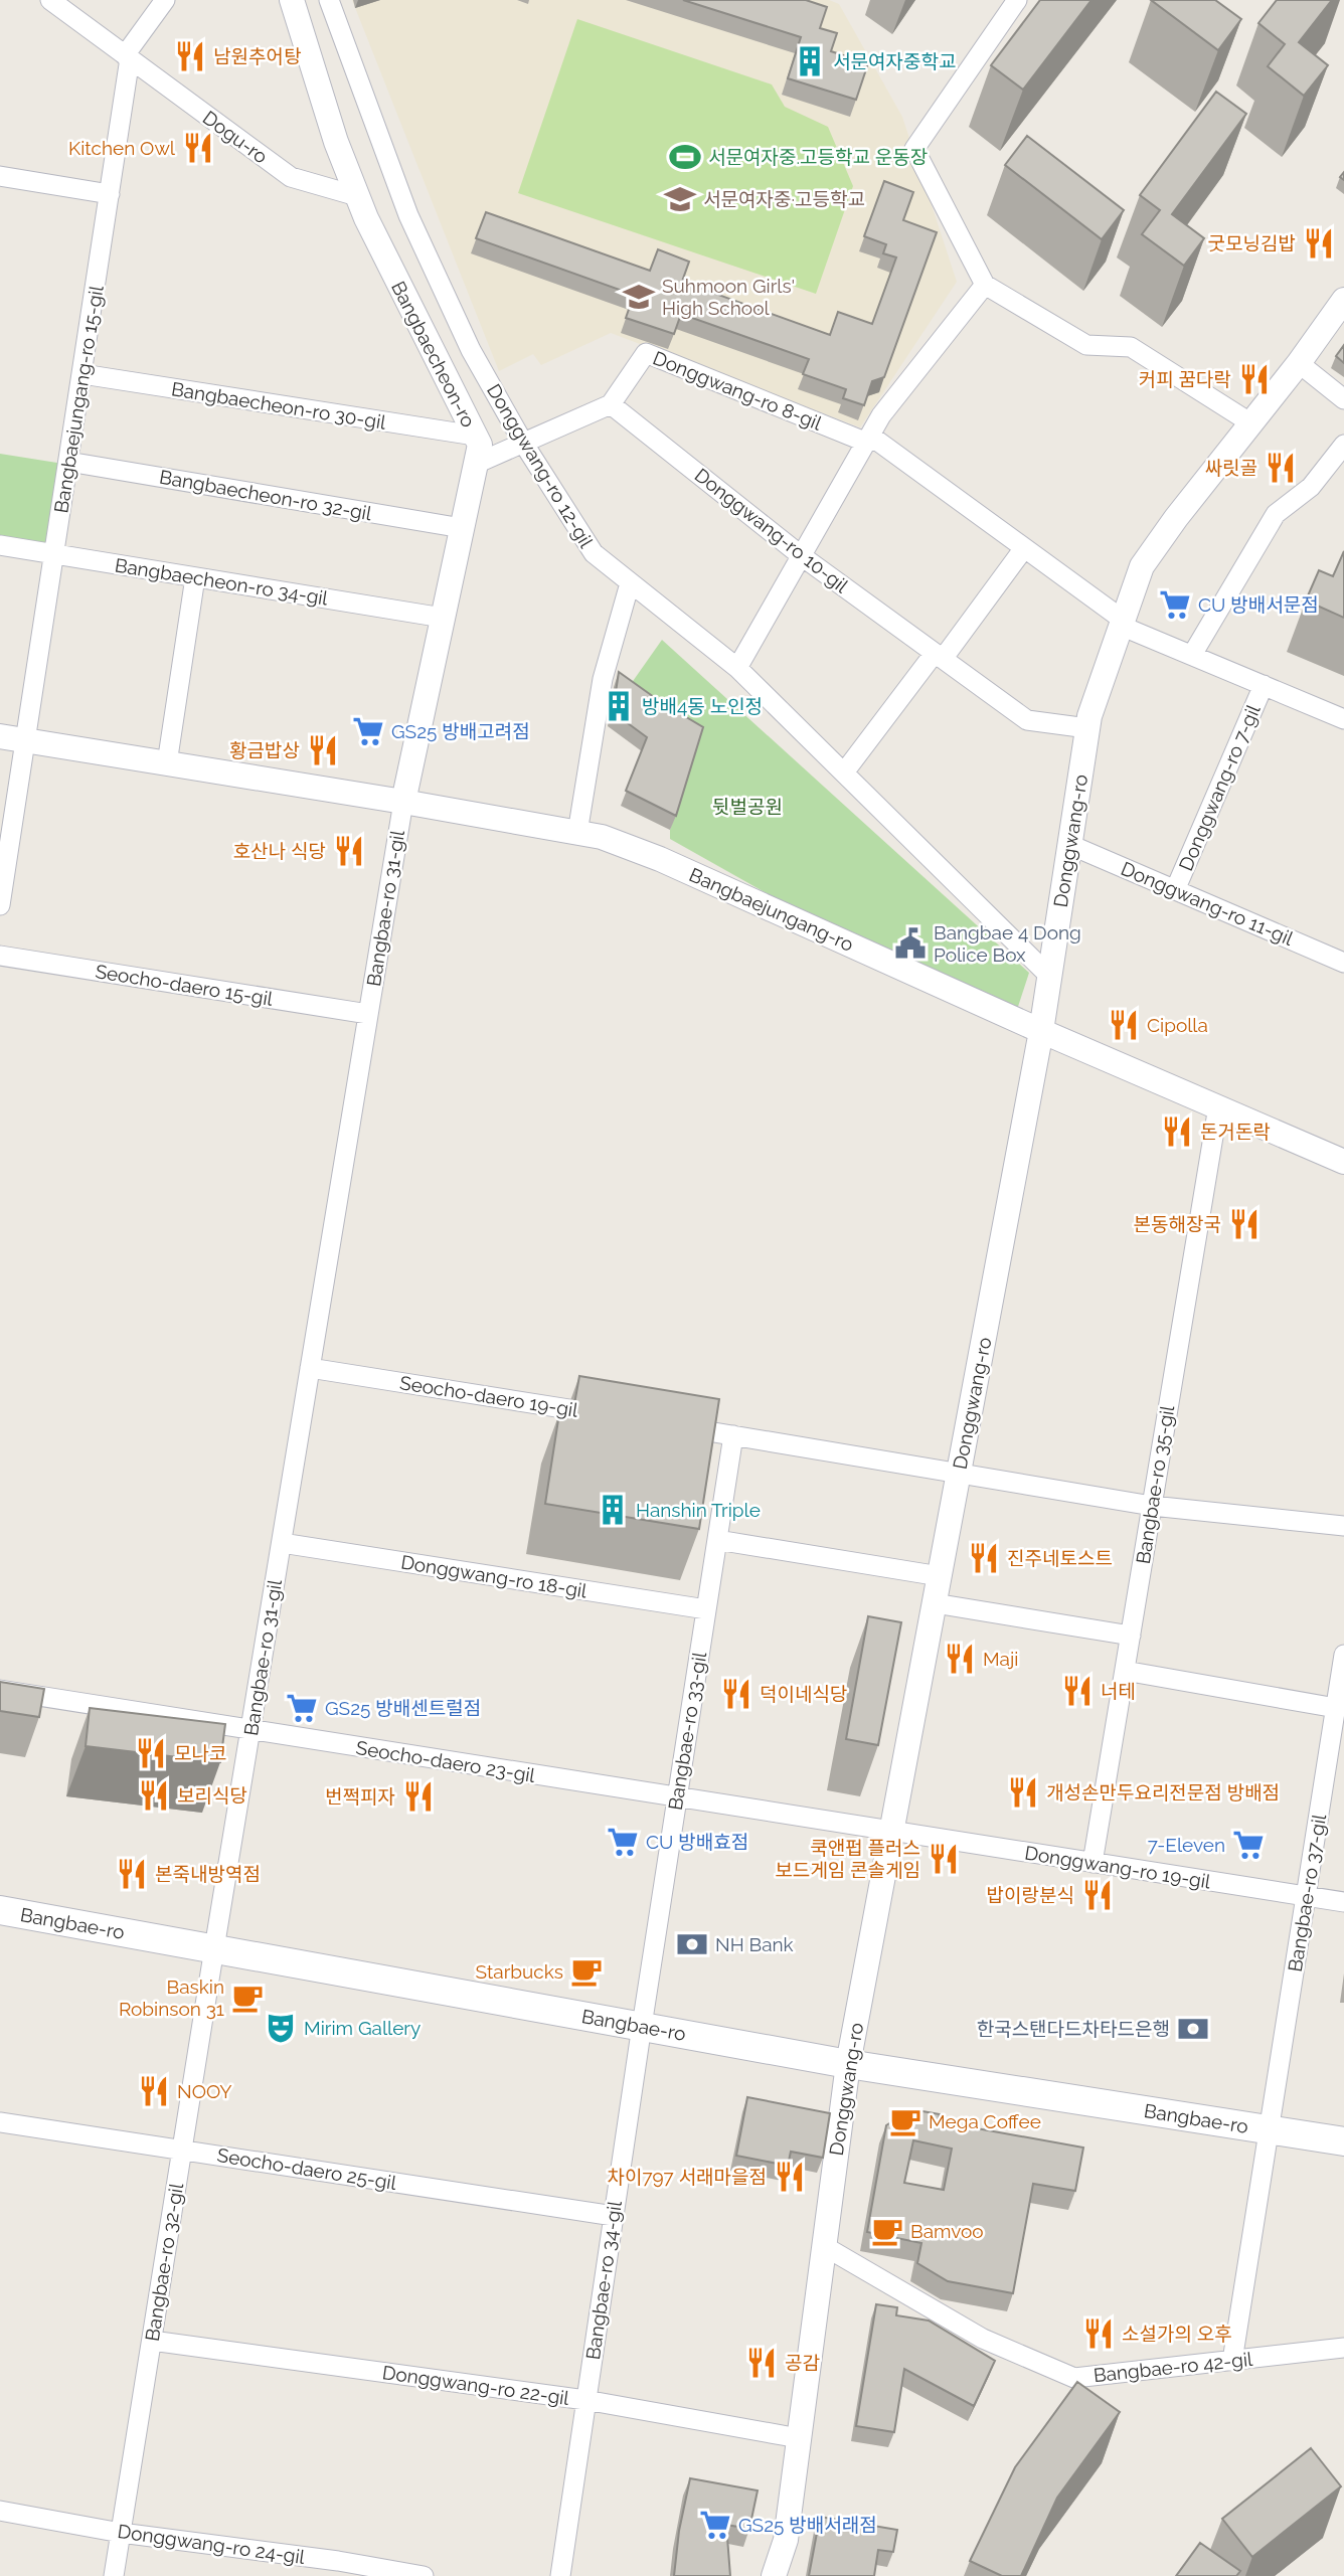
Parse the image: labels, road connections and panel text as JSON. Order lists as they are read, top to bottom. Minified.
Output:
{"streets":{"main road":["Bangbae-ro"],"street":["Dogu-ro","Bangbaecheon-ro","Donggwang-ro 8-gil","Bangbaejungang-ro 15-gil","Bangbaecheon-ro 30-gil","Donggwang-ro 12-gil","Bangbaecheon-ro 32-gil","Donggwang-ro 10-gil","Bangbaecheon-ro 34-gil","Donggwang-ro 7-gil","Donggwang-ro","Donggwang-ro 11-gil","Bangbae-ro 31-gil","Bangbaejungang-ro","Seocho-daero 15-gil","Seocho-daero 19-gil","Bangbae-ro 35-gil","Donggwang-ro 18-gil","Bangbae-ro 33-gil","Seocho-daero 23-gil","Donggwang-ro 19-gil","Bangbae-ro 37-gil","Seocho-daero 25-gil","Bangbae-ro 32-gil","Bangbae-ro 34-gil","Bangbae-ro 42-gil","Donggwang-ro 22-gil","Donggwang-ro 24-gil"]},"crossings":[["Dogu-ro","Bangbaecheon-ro"],["Dogu-ro","Bangbaejungang-ro 15-gil"],["Bangbaecheon-ro","Bangbaecheon-ro 30-gil"],["Bangbaecheon-ro","Bangbaecheon-ro 32-gil"],["Bangbaecheon-ro","Bangbaecheon-ro 34-gil"],["Bangbaecheon-ro","Bangbae-ro 31-gil"],["Bangbaecheon-ro","Bangbaejungang-ro"],["Donggwang-ro 8-gil","Donggwang-ro 10-gil"],["Donggwang-ro 8-gil","Donggwang-ro 7-gil"],["Donggwang-ro 8-gil","Donggwang-ro"],["Bangbaejungang-ro 15-gil","Bangbaecheon-ro 30-gil"],["Bangbaejungang-ro 15-gil","Bangbaecheon-ro 32-gil"],["Bangbaejungang-ro 15-gil","Bangbaecheon-ro 34-gil"],["Bangbaejungang-ro 15-gil","Bangbaejungang-ro"],["Donggwang-ro 12-gil","Donggwang-ro"],["Donggwang-ro 10-gil","Donggwang-ro"],["Donggwang-ro 7-gil","Donggwang-ro"],["Donggwang-ro 7-gil","Donggwang-ro 11-gil"],["Donggwang-ro","Donggwang-ro 11-gil"],["Donggwang-ro","Bangbaejungang-ro"],["Donggwang-ro","Seocho-daero 23-gil"],["Donggwang-ro","Donggwang-ro 19-gil"],["Donggwang-ro","Bangbae-ro"],["Donggwang-ro","Bangbae-ro 42-gil"],["Donggwang-ro","Donggwang-ro 22-gil"],["Bangbae-ro 31-gil","Bangbaejungang-ro"],["Bangbae-ro 31-gil","Seocho-daero 15-gil"],["Bangbae-ro 31-gil","Seocho-daero 19-gil"],["Bangbae-ro 31-gil","Donggwang-ro 18-gil"],["Bangbae-ro 31-gil","Seocho-daero 23-gil"],["Bangbae-ro 31-gil","Bangbae-ro"],["Bangbae-ro 31-gil","Bangbae-ro 32-gil"],["Bangbaejungang-ro","Bangbae-ro 35-gil"],["Bangbae-ro 35-gil","Donggwang-ro 19-gil"],["Donggwang-ro 18-gil","Bangbae-ro 33-gil"],["Bangbae-ro 33-gil","Seocho-daero 23-gil"],["Bangbae-ro 33-gil","Bangbae-ro"],["Bangbae-ro 33-gil","Bangbae-ro 34-gil"],["Seocho-daero 23-gil","Donggwang-ro 19-gil"],["Donggwang-ro 19-gil","Bangbae-ro 37-gil"],["Bangbae-ro 37-gil","Bangbae-ro"],["Bangbae-ro","Bangbae-ro 32-gil"],["Bangbae-ro","Bangbae-ro 34-gil"],["Bangbae-ro","Bangbae-ro 42-gil"],["Seocho-daero 25-gil","Bangbae-ro 32-gil"],["Seocho-daero 25-gil","Bangbae-ro 34-gil"],["Bangbae-ro 32-gil","Donggwang-ro 22-gil"],["Bangbae-ro 32-gil","Donggwang-ro 24-gil"],["Bangbae-ro 34-gil","Donggwang-ro 22-gil"]],"parks":["뒷벌공원"],"places":{"restaurant":["남원추어탕","Kitchen Owl","굿모닝김밥","커피 꿈다락","싸릿골","황금밥상","호산나 식당","Cipolla","돈거돈락","본동해장국","진주네토스트","Maji","너테","덕이네식당","모나코","개성손만두요리전문점 방배점","보리식당","번쩍피자","쿡앤펍 플러스 보드게임 콘솔게임","본죽내방역점","밥이랑분식","NOOY","차이797 서래마을점","소설가의 오후","공감"],"building":["서문여자중학교","방배4동 노인정","Hanshin Triple"],"sports":["서문여자중.고등학교 운동장"],"school or university":["서문여자중·고등학교","Suhmoon Girls' High School"],"supermarket":["CU 방배서문점","GS25 방배고려점","GS25 방배센트럴점","CU 방배효점","7-Eleven","GS25 방배서래점"],"public building":["Bangbae 4 Dong Police Box"],"bank":["NH Bank","한국스탠다드차타드은행"],"cafe":["Starbucks","Baskin Robinson 31","Mega Coffee","Bamvoo"],"theatre":["Mirim Gallery"]}}
